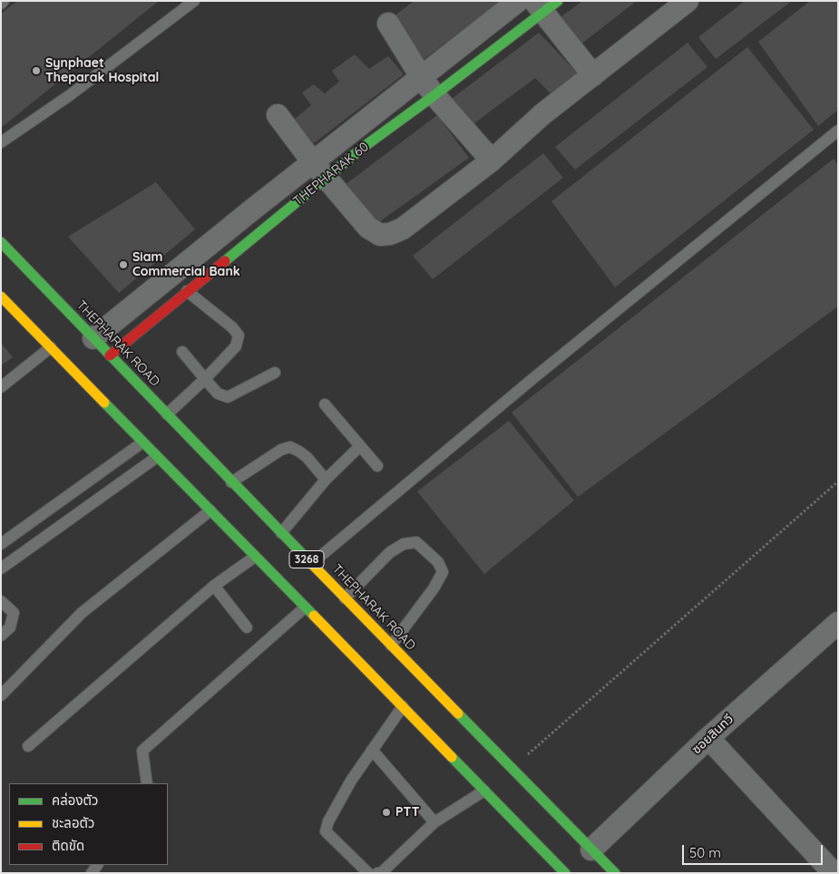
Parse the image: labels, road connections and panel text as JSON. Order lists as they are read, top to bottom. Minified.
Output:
{"streets":{"main road":["THEPHARAK 60","THEPHARAK ROAD","3268"],"street":["ซอยสินทวี"]},"crossings":[["THEPHARAK 60","THEPHARAK ROAD"],["THEPHARAK ROAD","ซอยสินทวี"]],"places":["Synphaet Theparak Hospital","Siam Commercial Bank","PTT"],"legend":["คล่องตัว","ชะลอตัว","ติดขัด"],"scale_bar":"50 m"}
